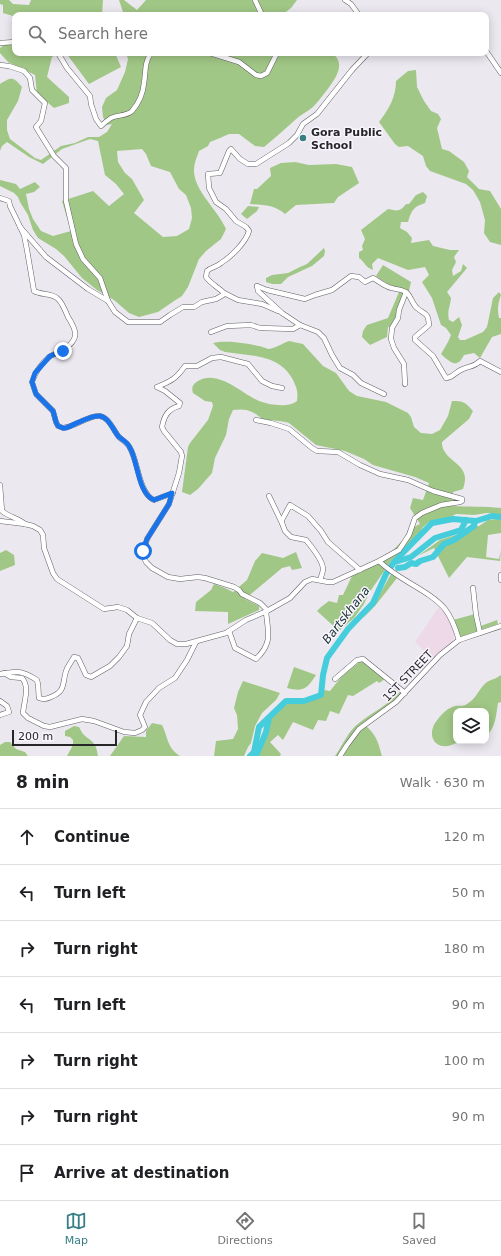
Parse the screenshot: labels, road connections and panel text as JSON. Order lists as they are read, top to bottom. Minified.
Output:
{"streets":{"street":["1ST STREET"]},"water":["Bartskhana"],"places":["Gora Public School"],"scale_bar":"200 m","page":{"search":"Search here","scale":"200 m","heading":["8 min","Walk · 630 m"],"list":[["Continue","120 m"],["Turn left","50 m"],["Turn right","180 m"],["Turn left","90 m"],["Turn right","100 m"],["Turn right","90 m"],"Arrive at destination"],"nav":["Map","Directions","Saved"]}}
